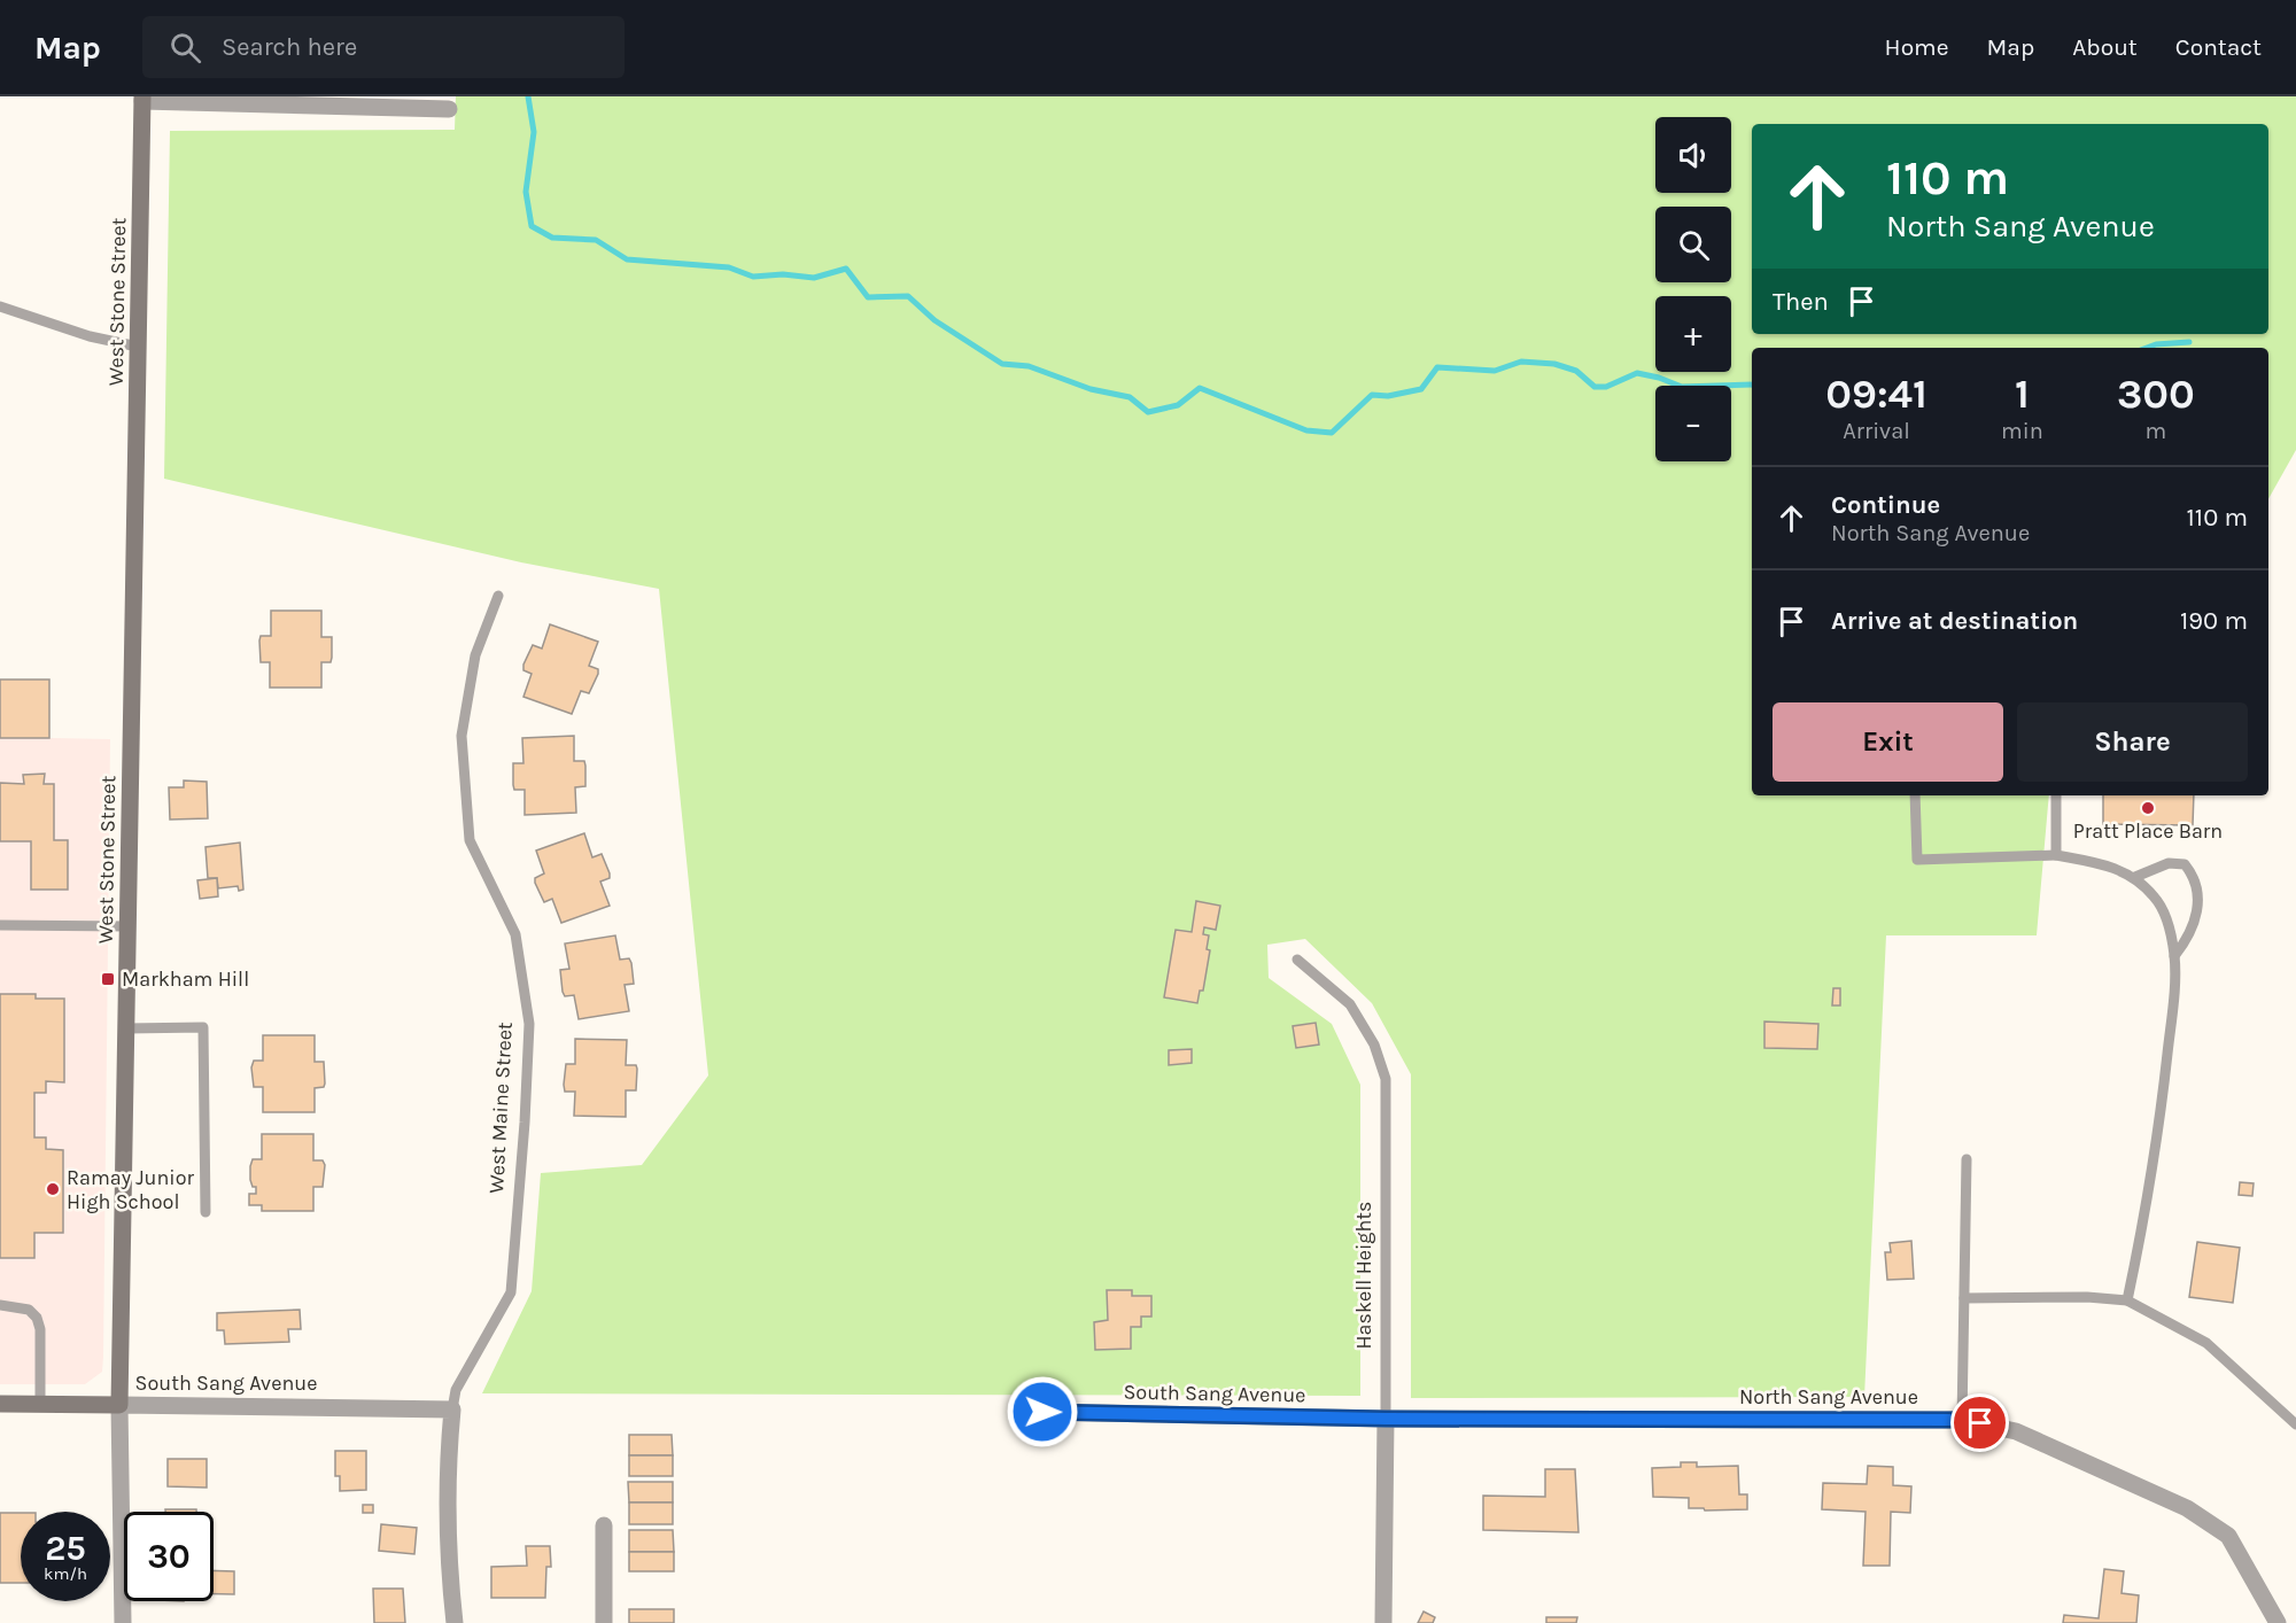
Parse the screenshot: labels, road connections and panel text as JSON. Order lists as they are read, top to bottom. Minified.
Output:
{"streets":{"street":["West Stone Street","West Maine Street","Haskell Heights","South Sang Avenue","North Sang Avenue"]},"crossings":[["West Stone Street","South Sang Avenue"],["West Maine Street","South Sang Avenue"],["Haskell Heights","South Sang Avenue"],["Haskell Heights","North Sang Avenue"],["South Sang Avenue","North Sang Avenue"]],"places":{"other":["Pratt Place Barn","Ramay Junior High School"],"transit":["Markham Hill"]},"page":{"header":"Map","search":"Search here","nav":["Home","Map","About","Contact"],"map_buttons":["+","−"],"turn":["110 m","North Sang Avenue"],"then":"Then","eta":["09:41","Arrival","1","min","300","m"],"list":[{"name":"Continue","note":"North Sang Avenue","value":"110 m"},{"name":"Arrive at destination","value":"190 m"}],"buttons":["Exit","Share"],"speed":"25 km/h","limit":"30"}}
